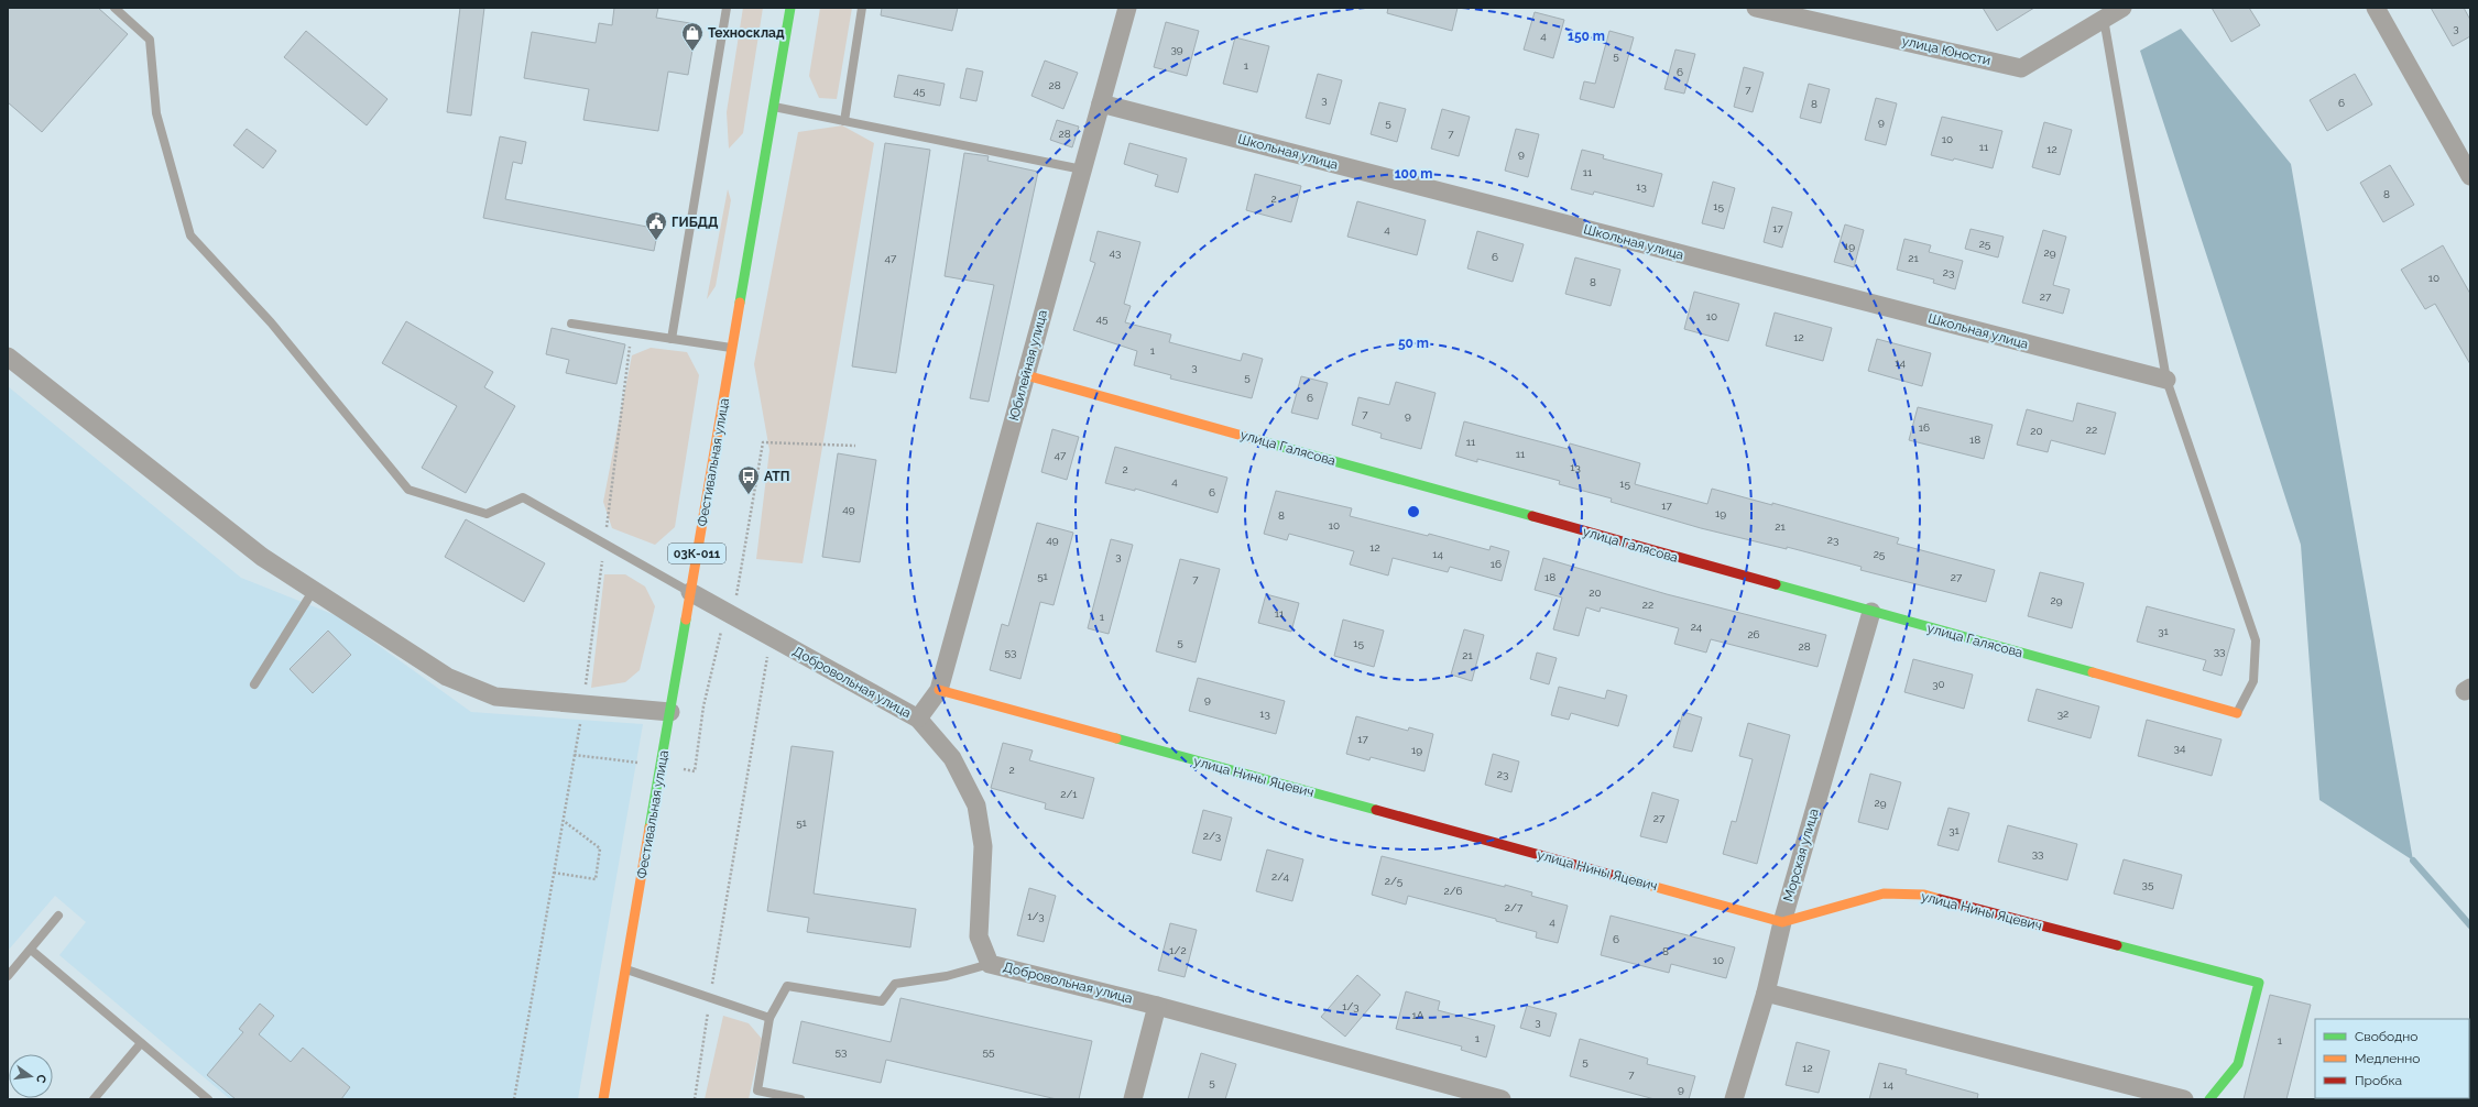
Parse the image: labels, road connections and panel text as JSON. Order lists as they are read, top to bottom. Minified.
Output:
{"streets":{"street":["улица Юности","Школьная улица","Юбилейная улица","улица Галясова","Фестивальная улица","03К-011","Добровольная улица","улица Нины Яцевич","Морская улица"]},"crossings":[["Школьная улица","Юбилейная улица"],["Юбилейная улица","улица Галясова"],["Юбилейная улица","Добровольная улица"],["Юбилейная улица","улица Нины Яцевич"],["улица Галясова","Морская улица"],["Фестивальная улица","Добровольная улица"],["улица Нины Яцевич","Морская улица"]],"places":{"shop":["Техносклад"],"public building":["ГИБДД"],"bus stop":["АТП"]},"house_numbers":["3","4","39","5","1","6","28","7","45","3","6","8","9","5","28","7","10","11","12","9","11","13","8","2","15","17","4","25","19","43","29","6","47","21","23","10","8","27","10","45","12","1","14","3","5","6","7","9","16","22","20","18","11","11","47","13","2","4","15","6","17","49","19","8","10","21","49","23","12","14","25","3","16","51","18","27","7","20","29","22","11","1","24","31","26","5","15","28","33","53","21","30","9","13","32","17","34","19","2","23","2/1","29","27","51","31","2/3","33","2/4","2/5","35","2/6","2/7","1/3","4","6","1/2","8","10","1/3","1А","3","1","1","53","55","5","12","7","5","14","9"],"legend":["Свободно","Медленно","Пробка"],"north":"right","rings":["150 m","100 m","50 m"]}
